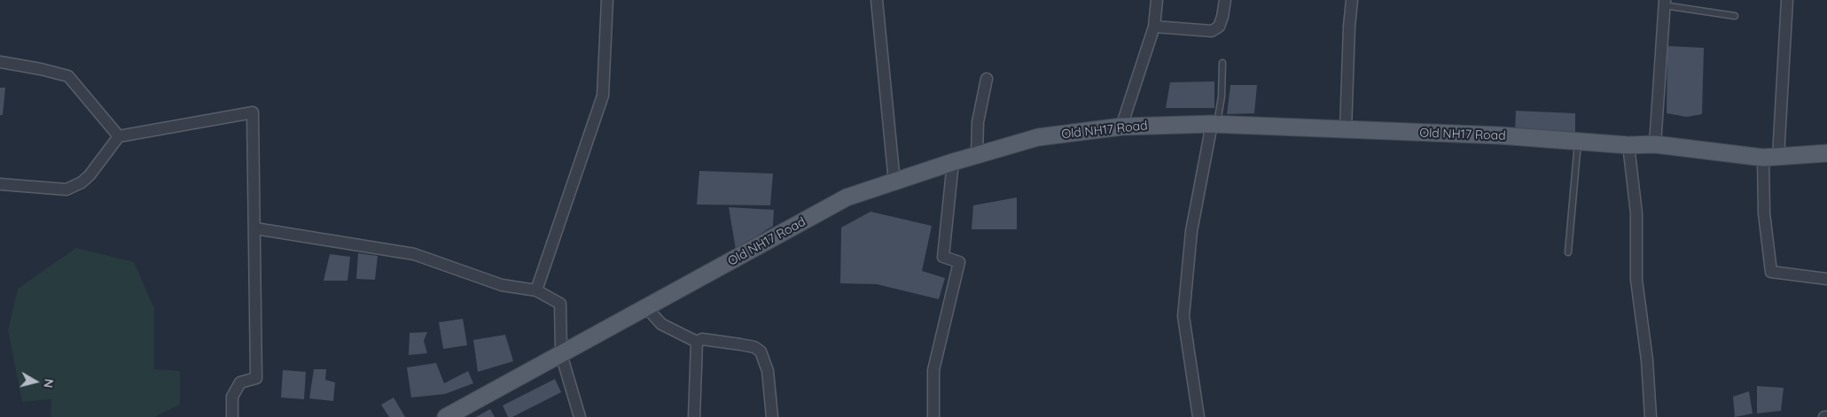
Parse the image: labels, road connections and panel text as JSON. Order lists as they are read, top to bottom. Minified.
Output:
{"streets":{"main road":["Old NH17 Road"]},"north":"right"}
